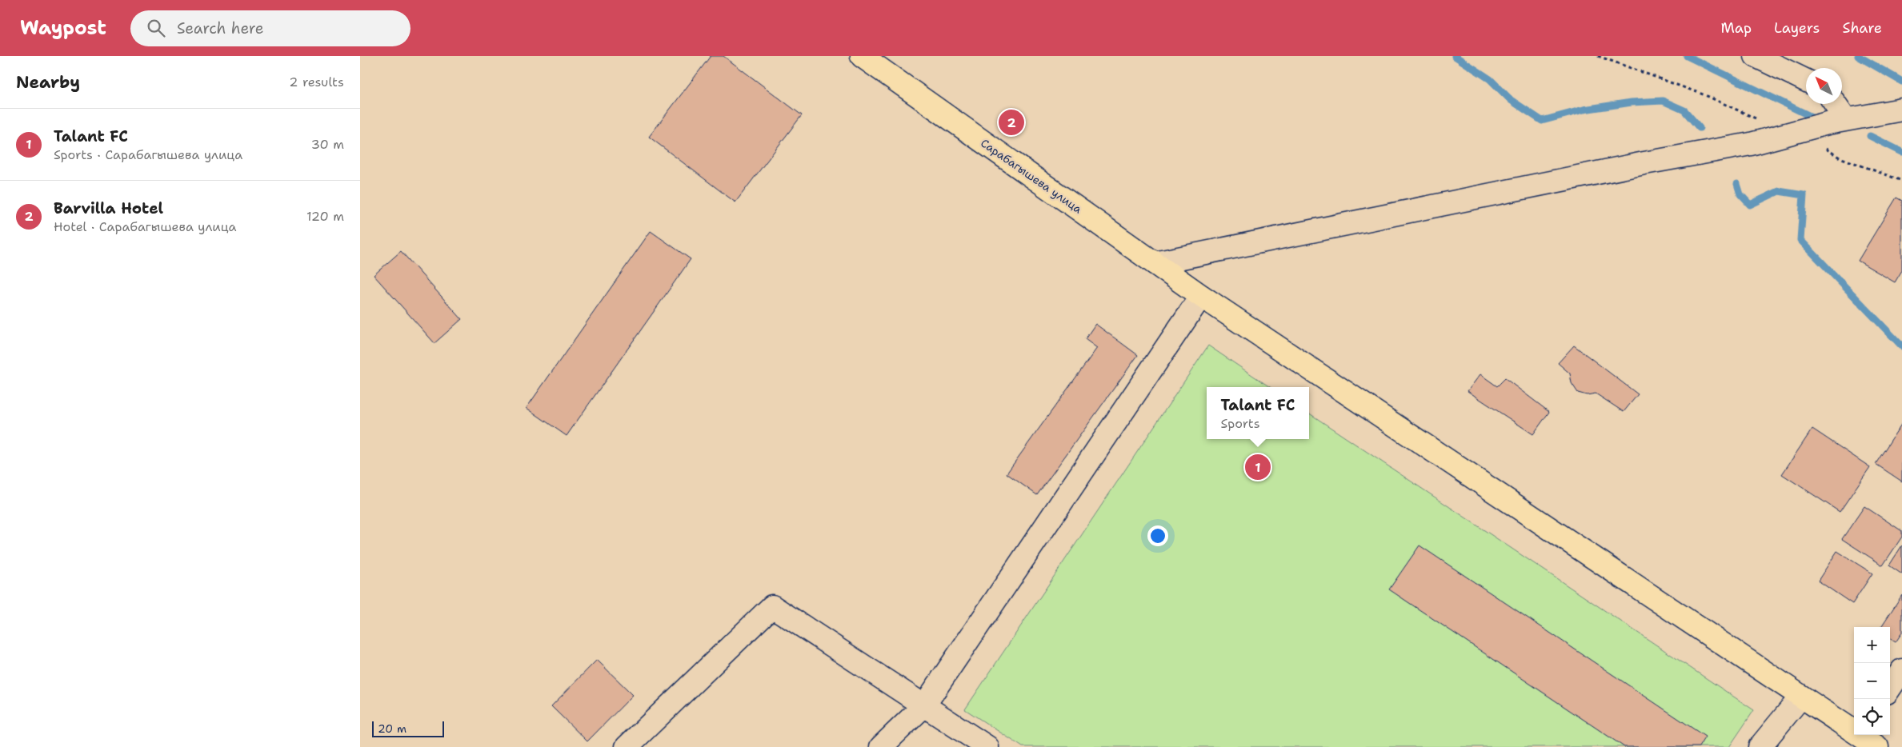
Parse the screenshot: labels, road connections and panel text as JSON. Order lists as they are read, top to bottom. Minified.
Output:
{"streets":{"main road":["Сарабагышева улица"]},"scale_bar":"20 m","north":"top left","page":{"header":"Waypost","search":"Search here","nav":["Map","Layers","Share"],"heading":["Nearby","2 results"],"list":[{"mark":"1","name":"Talant FC","note":"Sports · Сарабагышева улица","value":"30 m"},{"mark":"2","name":"Barvilla Hotel","note":"Hotel · Сарабагышева улица","value":"120 m"}],"pins":["2","1"],"popup":["Talant FC","Sports"],"map_buttons":["+","−"],"scale":"20 m"}}
